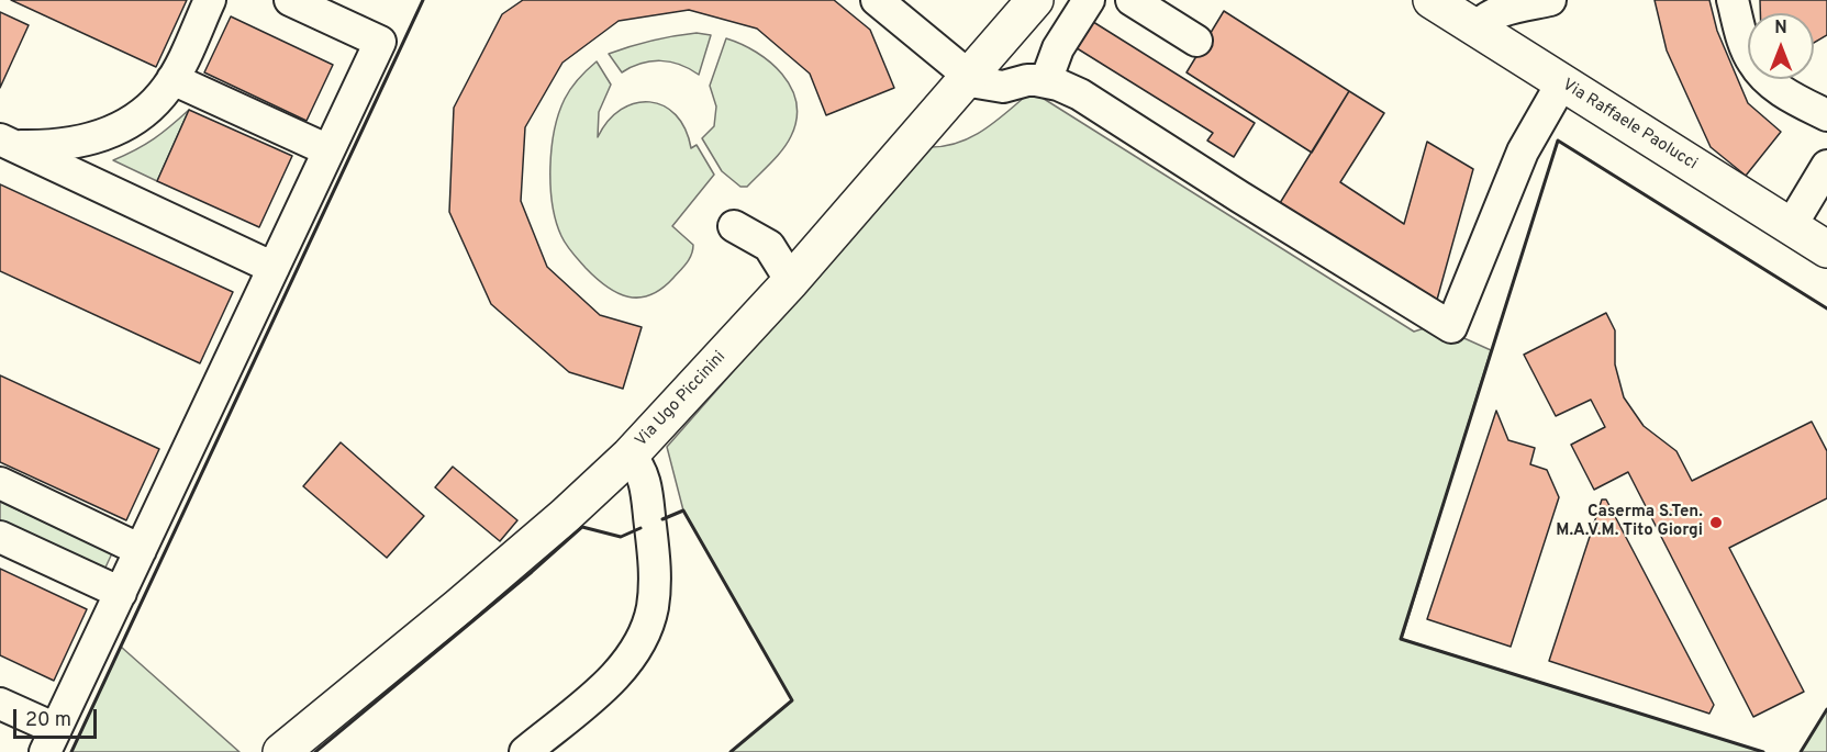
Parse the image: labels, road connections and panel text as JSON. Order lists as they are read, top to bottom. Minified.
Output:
{"streets":{"main road":["Via Raffaele Paolucci","Via Ugo Piccinini"]},"places":["Caserma S.Ten. M.A.V.M. Tito Giorgi"],"scale_bar":"20 m","north":"top"}
